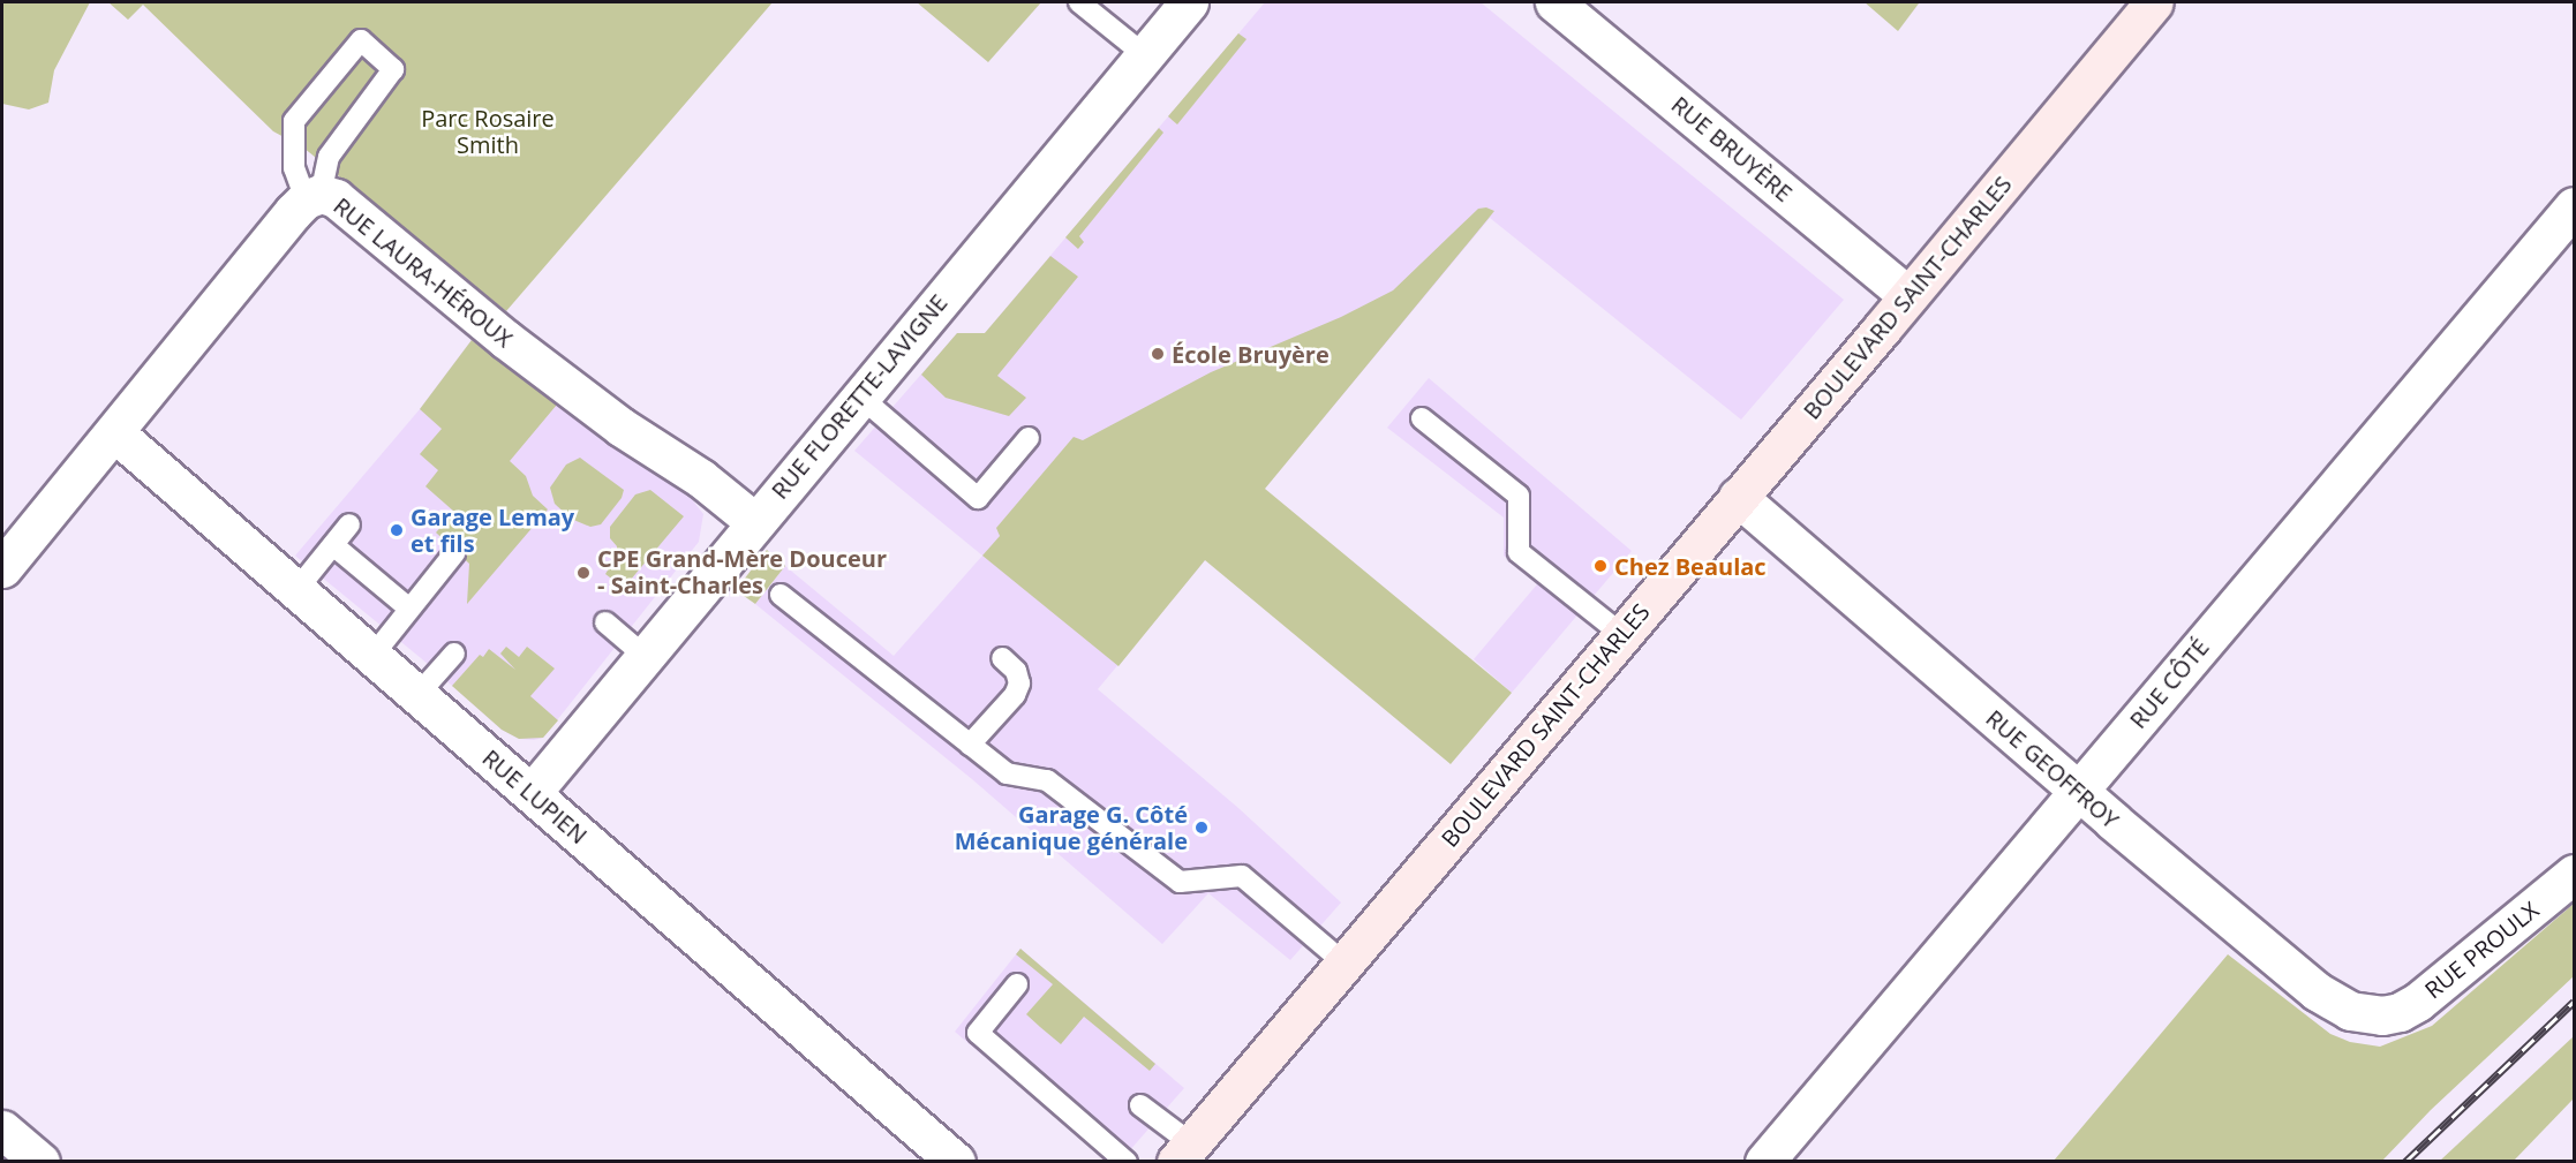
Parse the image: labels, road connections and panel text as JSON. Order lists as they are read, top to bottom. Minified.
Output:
{"streets":{"street":["RUE BRUYÈRE","RUE LAURA-HÉROUX","BOULEVARD SAINT-CHARLES","RUE FLORETTE-LAVIGNE","RUE CÔTÉ","RUE GEOFFROY","RUE LUPIEN","RUE PROULX"]},"crossings":[["RUE BRUYÈRE","BOULEVARD SAINT-CHARLES"],["RUE LAURA-HÉROUX","RUE FLORETTE-LAVIGNE"],["RUE LAURA-HÉROUX","RUE LUPIEN"],["BOULEVARD SAINT-CHARLES","RUE GEOFFROY"],["RUE FLORETTE-LAVIGNE","RUE LUPIEN"],["RUE CÔTÉ","RUE GEOFFROY"],["RUE GEOFFROY","RUE PROULX"]],"parks":["Parc Rosaire Smith"],"places":["École Bruyère","Garage Lemay et fils","Chez Beaulac","CPE Grand-Mère Douceur - Saint-Charles","Garage G. Côté Mécanique générale"]}
